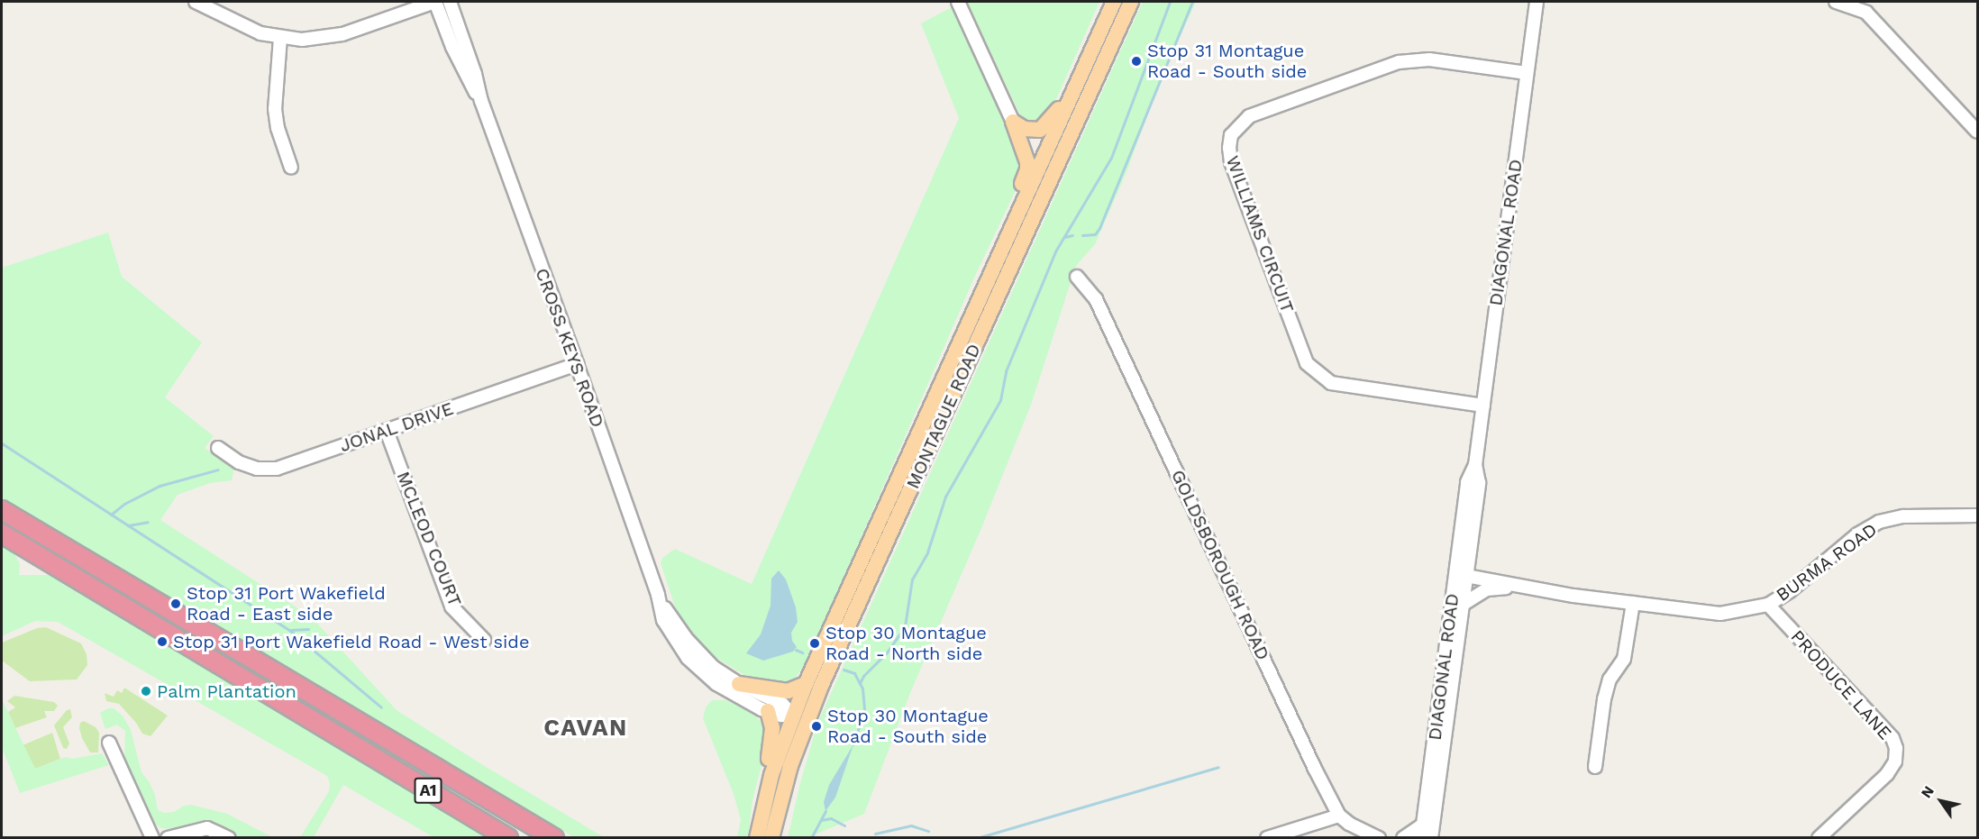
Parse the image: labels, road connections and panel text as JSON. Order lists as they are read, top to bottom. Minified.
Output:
{"streets":{"highway":["A1"],"main road":["MONTAGUE ROAD"],"street":["DIAGONAL ROAD","WILLIAMS CIRCUIT","CROSS KEYS ROAD","JONAL DRIVE","MCLEOD COURT","BURMA ROAD","GOLDSBOROUGH ROAD","PRODUCE LANE"]},"crossings":[["DIAGONAL ROAD","WILLIAMS CIRCUIT"],["CROSS KEYS ROAD","MONTAGUE ROAD"],["CROSS KEYS ROAD","JONAL DRIVE"],["JONAL DRIVE","MCLEOD COURT"],["BURMA ROAD","PRODUCE LANE"]],"districts":["CAVAN"],"places":["Stop 31 Montague Road - South side","Stop 31 Port Wakefield Road - East side","Stop 31 Port Wakefield Road - West side","Stop 30 Montague Road - North side","Palm Plantation","Stop 30 Montague Road - South side"],"north":"top left"}
